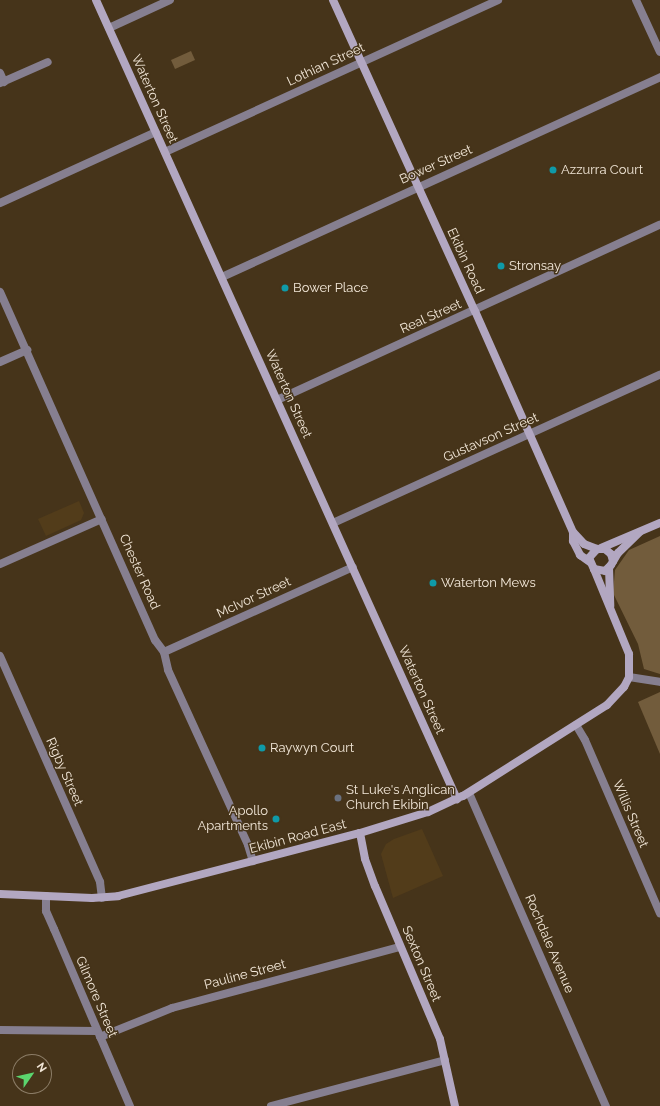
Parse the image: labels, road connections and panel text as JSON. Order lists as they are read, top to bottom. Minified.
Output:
{"streets":{"main road":["Waterton Street","Ekibin Road","Ekibin Road East","Sexton Street"],"street":["Lothian Street","Bower Street","Real Street","Gustavson Street","Chester Road","McIvor Street","Rigby Street","Willis Street","Rochdale Avenue","Pauline Street","Gilmore Street"]},"crossings":[["Lothian Street","Waterton Street"],["Lothian Street","Ekibin Road"],["Waterton Street","Bower Street"],["Waterton Street","Real Street"],["Waterton Street","Gustavson Street"],["Waterton Street","McIvor Street"],["Waterton Street","Ekibin Road East"],["Bower Street","Ekibin Road"],["Ekibin Road","Real Street"],["Ekibin Road","Gustavson Street"],["Chester Road","McIvor Street"],["Chester Road","Ekibin Road East"],["Rigby Street","Ekibin Road East"],["Willis Street","Ekibin Road East"],["Ekibin Road East","Rochdale Avenue"],["Ekibin Road East","Sexton Street"],["Ekibin Road East","Gilmore Street"],["Sexton Street","Pauline Street"],["Pauline Street","Gilmore Street"]],"places":["Azzurra Court","Stronsay","Bower Place","Waterton Mews","Raywyn Court","St Luke's Anglican Church Ekibin","Apollo Apartments"],"north":"top right"}
